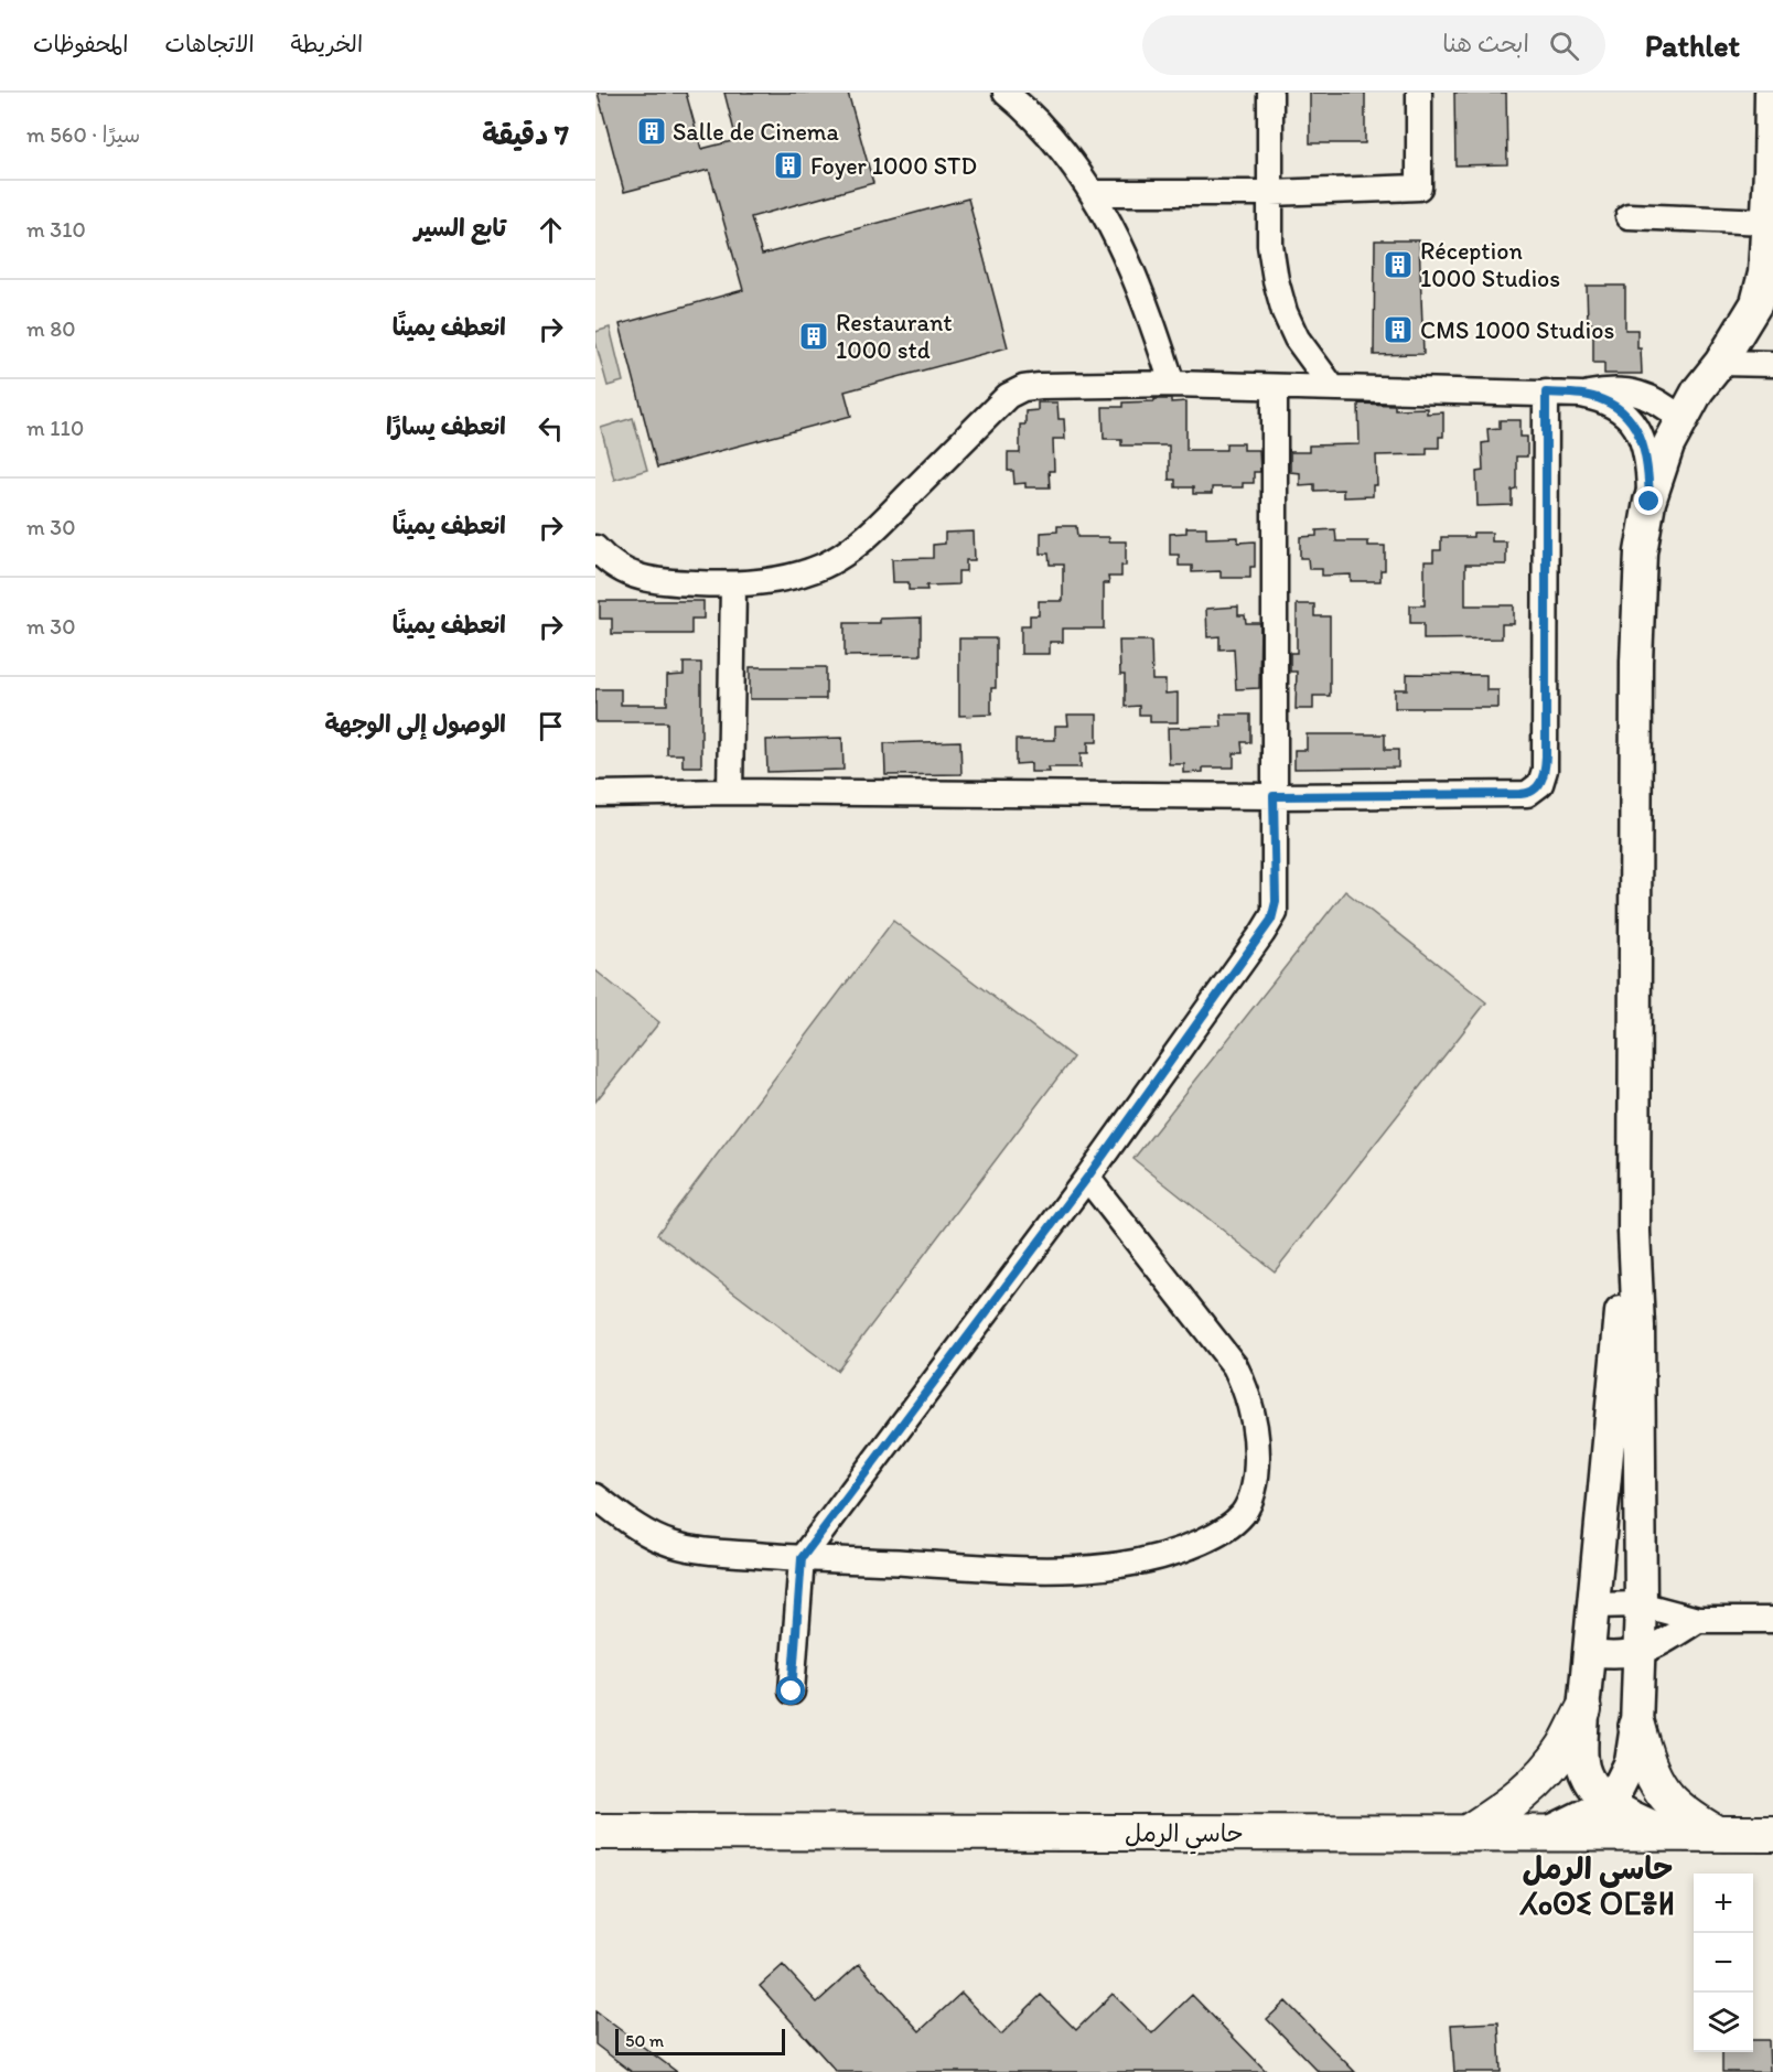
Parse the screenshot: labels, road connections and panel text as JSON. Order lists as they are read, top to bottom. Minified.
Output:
{"streets":{"main road":["حاسي الرمل"]},"districts":["حاسي الرمل ⵃⴰⵙⵉ ⵔⵎⴻⵍ"],"places":{"building":["Salle de Cinema","Foyer 1000 STD","Réception 1000 Studios","CMS 1000 Studios","Restaurant 1000 std"]},"scale_bar":"50 m","page":{"header":"Pathlet","search":"ابحث هنا","nav":["الخريطة","الاتجاهات","المحفوظات"],"heading":["7 دقيقة","سيرًا · 560 m"],"list":[["تابع السير","310 m"],["انعطف يمينًا","80 m"],["انعطف يسارًا","110 m"],["انعطف يمينًا","30 m"],["انعطف يمينًا","30 m"],"الوصول إلى الوجهة"],"map_buttons":["+","−"],"scale":"50 m"}}
